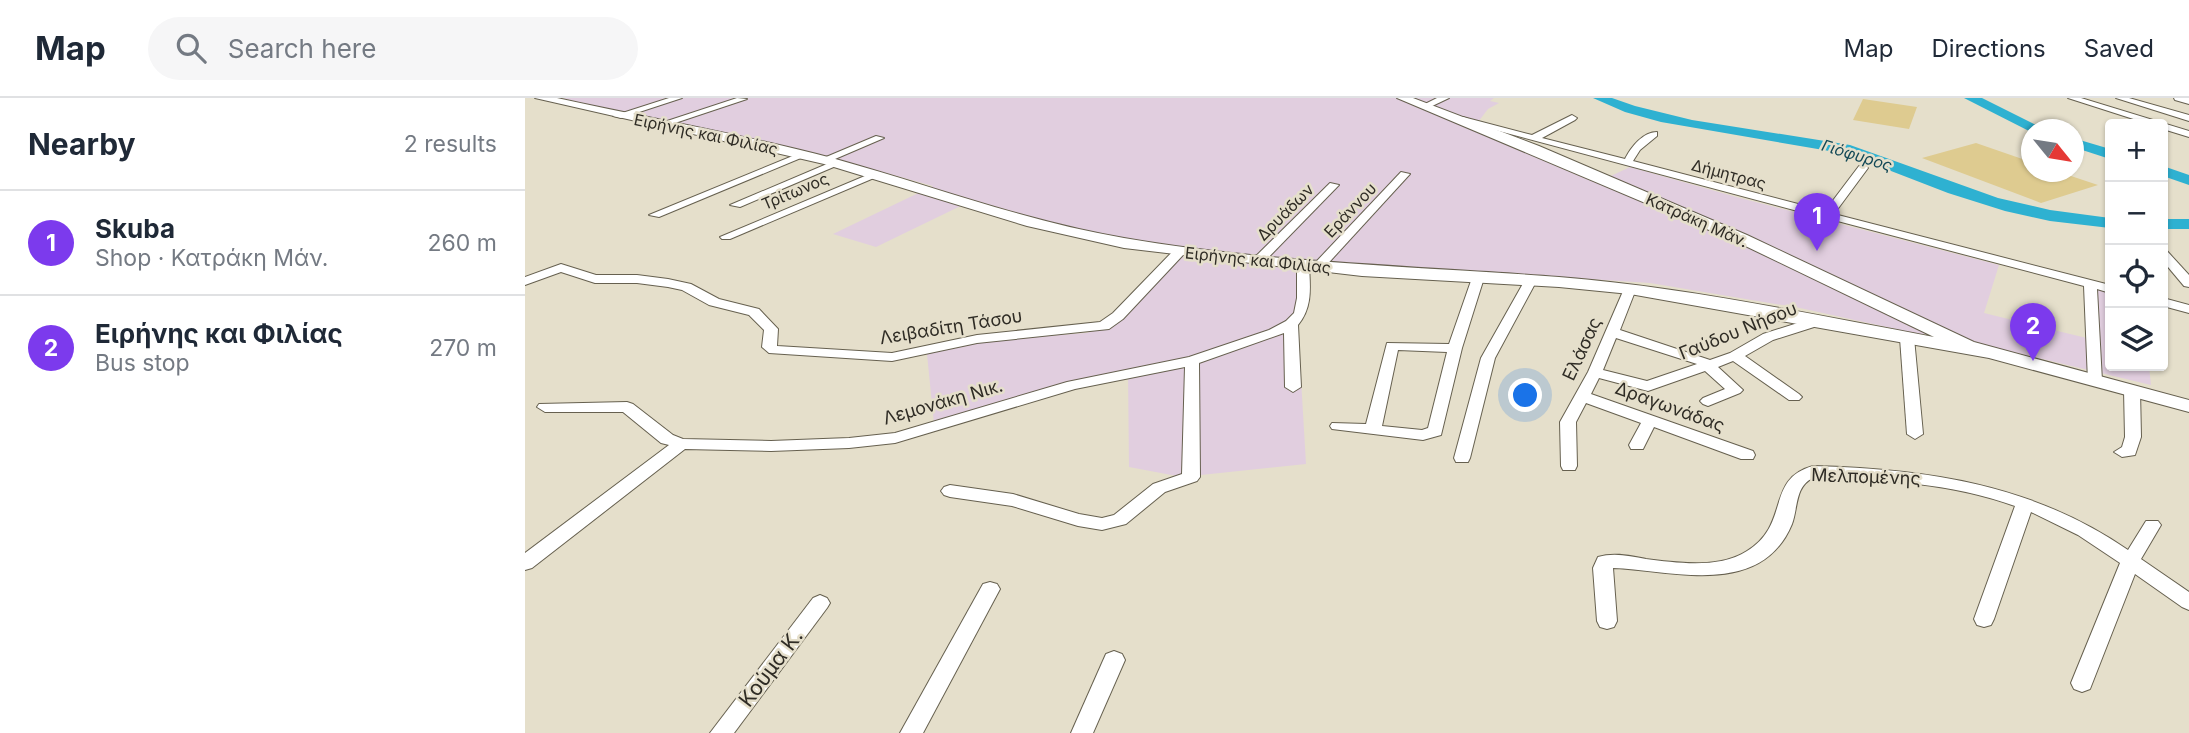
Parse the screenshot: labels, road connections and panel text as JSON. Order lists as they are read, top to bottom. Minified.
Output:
{"streets":{"street":["Ειρήνης και Φιλίας","Δήμητρας","Τρίτωνος","Εράννου","Δρυάδων","Κατράκη Μάν.","Λειβαδίτη Τάσου","Γαύδου Νήσου","Ελάσας","Λεμονάκη Νικ.","Δραγωνάδας","Μελπομένης","Κούμα Κ."]},"crossings":[["Ειρήνης και Φιλίας","Τρίτωνος"],["Ειρήνης και Φιλίας","Εράννου"],["Ειρήνης και Φιλίας","Δρυάδων"],["Ειρήνης και Φιλίας","Κατράκη Μάν."],["Ειρήνης και Φιλίας","Λειβαδίτη Τάσου"],["Ειρήνης και Φιλίας","Γαύδου Νήσου"],["Ειρήνης και Φιλίας","Ελάσας"],["Δήμητρας","Κατράκη Μάν."],["Γαύδου Νήσου","Ελάσας"],["Ελάσας","Δραγωνάδας"]],"water":["Γιόφυρος"],"north":"bottom right","page":{"header":"Map","search":"Search here","nav":["Map","Directions","Saved"],"heading":["Nearby","2 results"],"map_buttons":["+","−"],"list":[{"mark":"1","name":"Skuba","note":"Shop · Κατράκη Μάν.","value":"260 m"},{"mark":"2","name":"Ειρήνης και Φιλίας","note":"Bus stop","value":"270 m"}],"pins":["1","2"]}}
